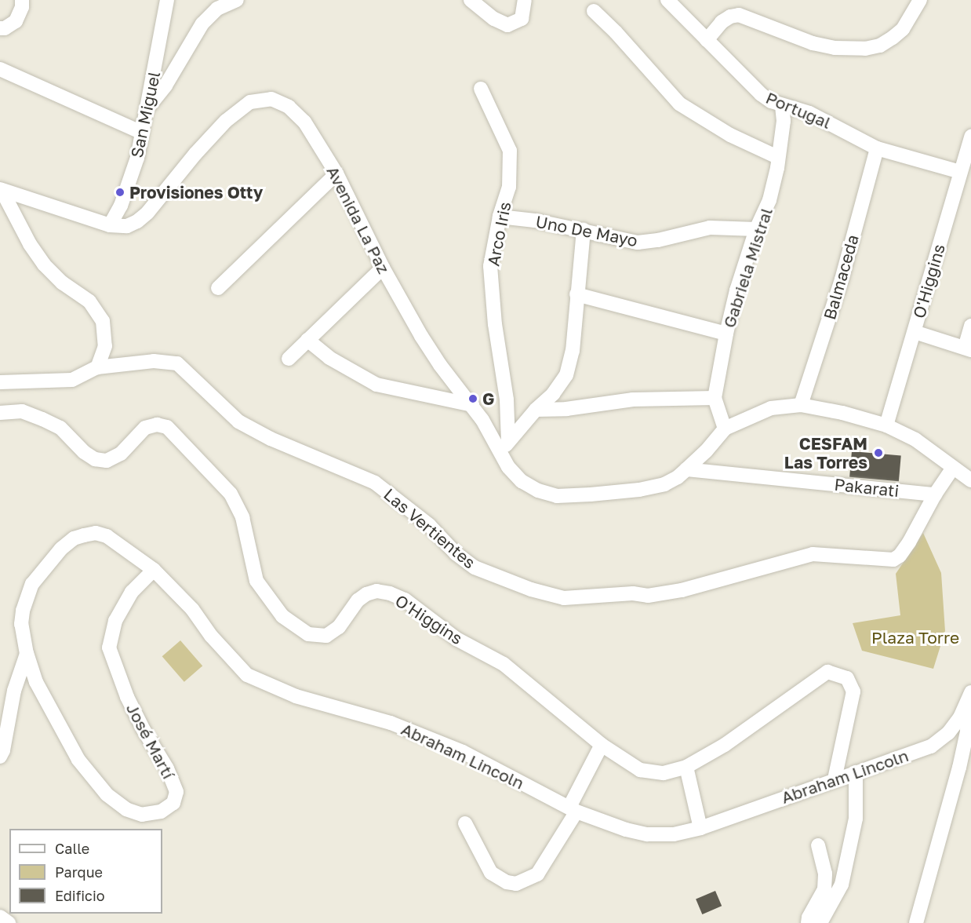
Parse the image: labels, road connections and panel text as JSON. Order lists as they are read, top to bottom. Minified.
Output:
{"streets":{"street":["Portugal","San Miguel","Avenida La Paz","Uno De Mayo","Arco Iris","Gabriela Mistral","Balmaceda","O'Higgins","Pakarati","Las Vertientes","José Martí","Abraham Lincoln"]},"crossings":[["Portugal","Gabriela Mistral"],["Portugal","Balmaceda"],["Portugal","O'Higgins"],["San Miguel","Avenida La Paz"],["Avenida La Paz","Arco Iris"],["Avenida La Paz","Gabriela Mistral"],["Avenida La Paz","Pakarati"],["Uno De Mayo","Arco Iris"],["Uno De Mayo","Gabriela Mistral"],["O'Higgins","Abraham Lincoln"],["Pakarati","Las Vertientes"],["José Martí","Abraham Lincoln"]],"parks":["Plaza Torre"],"places":["Provisiones Otty","G","CESFAM Las Torres"],"legend":["Calle","Parque","Edificio"]}
